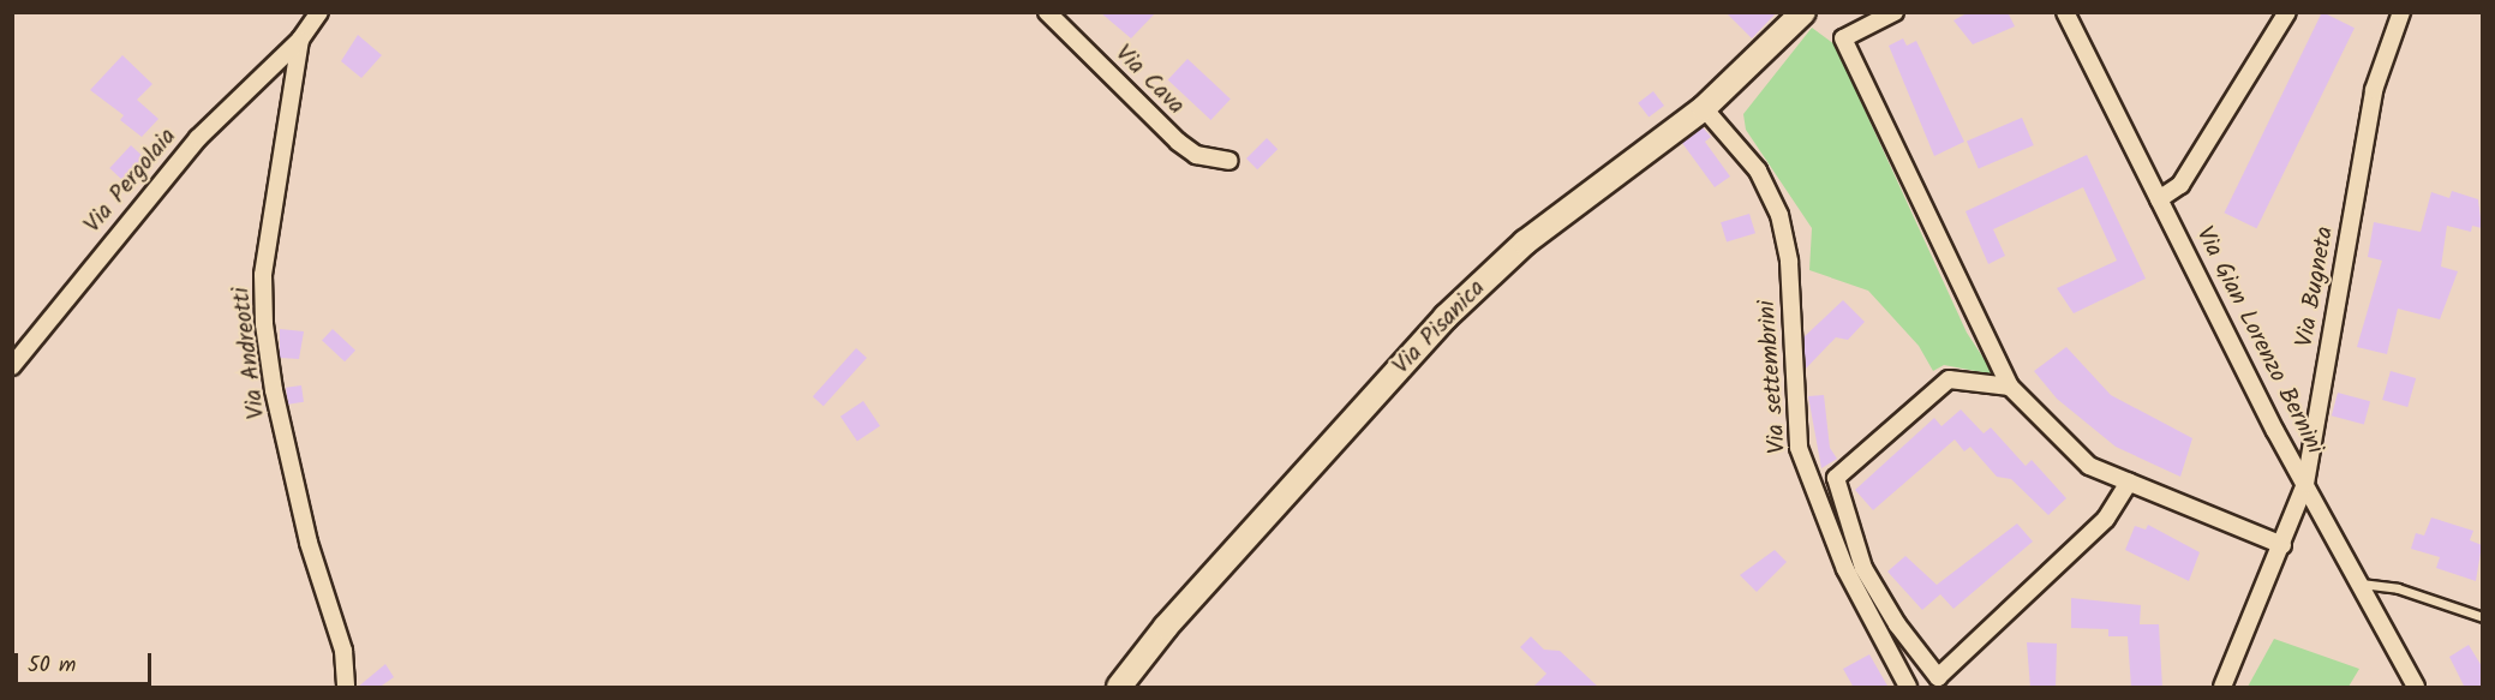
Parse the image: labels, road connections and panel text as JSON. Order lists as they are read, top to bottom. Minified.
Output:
{"streets":{"street":["Via Cava","Via Pergolaia","Via Bugneta","Via Pisanica","Via Gian Lorenzo Bernini","Via Andreotti","Via settembrini"]},"crossings":[["Via Pergolaia","Via Andreotti"],["Via Bugneta","Via Gian Lorenzo Bernini"],["Via Pisanica","Via settembrini"]],"scale_bar":"50 m"}
